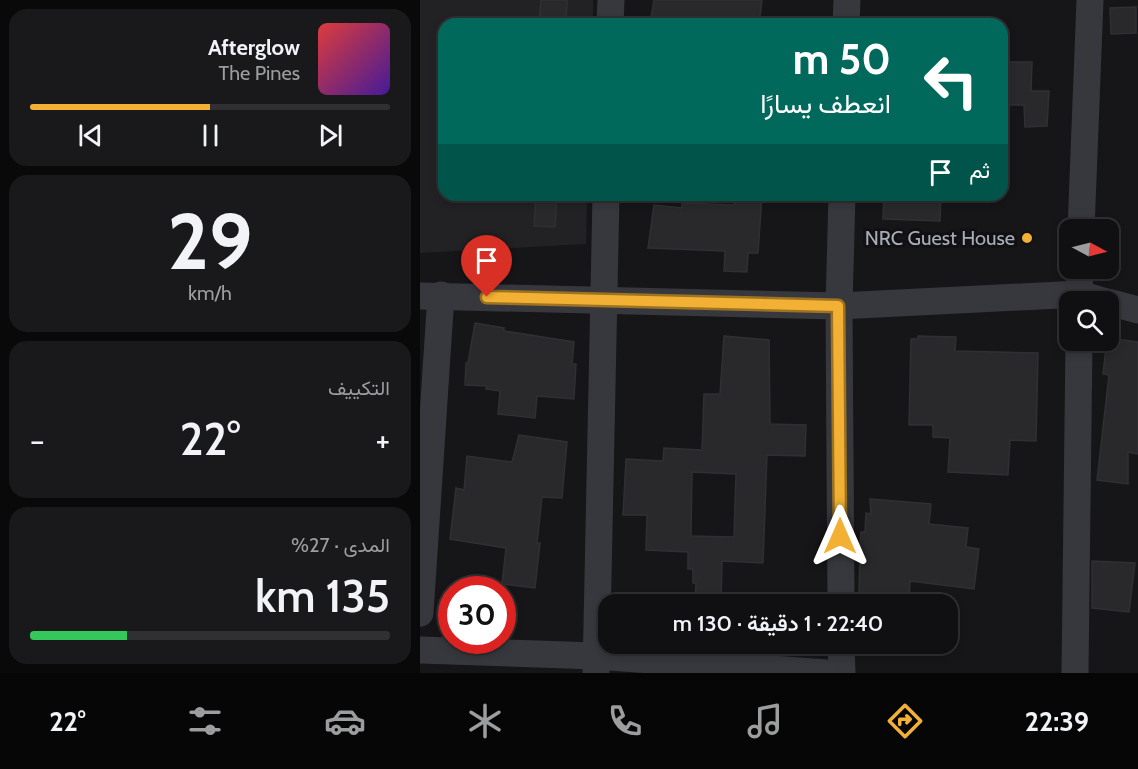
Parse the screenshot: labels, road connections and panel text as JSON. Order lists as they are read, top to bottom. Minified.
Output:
{"places":["NRC Guest House"],"north":"right","page":{"turn":["50 m","انعطف يسارًا"],"song":["Afterglow","The Pines"],"then":"ثم","tile":[["29","km/h"],"التكييف",["المدى · 27%","135 km"]],"heat":["−","22°","+"],"limit":"30","trip":"22:40 · 1 دقيقة · 130 m","tabs":["22:39","22°"]}}
